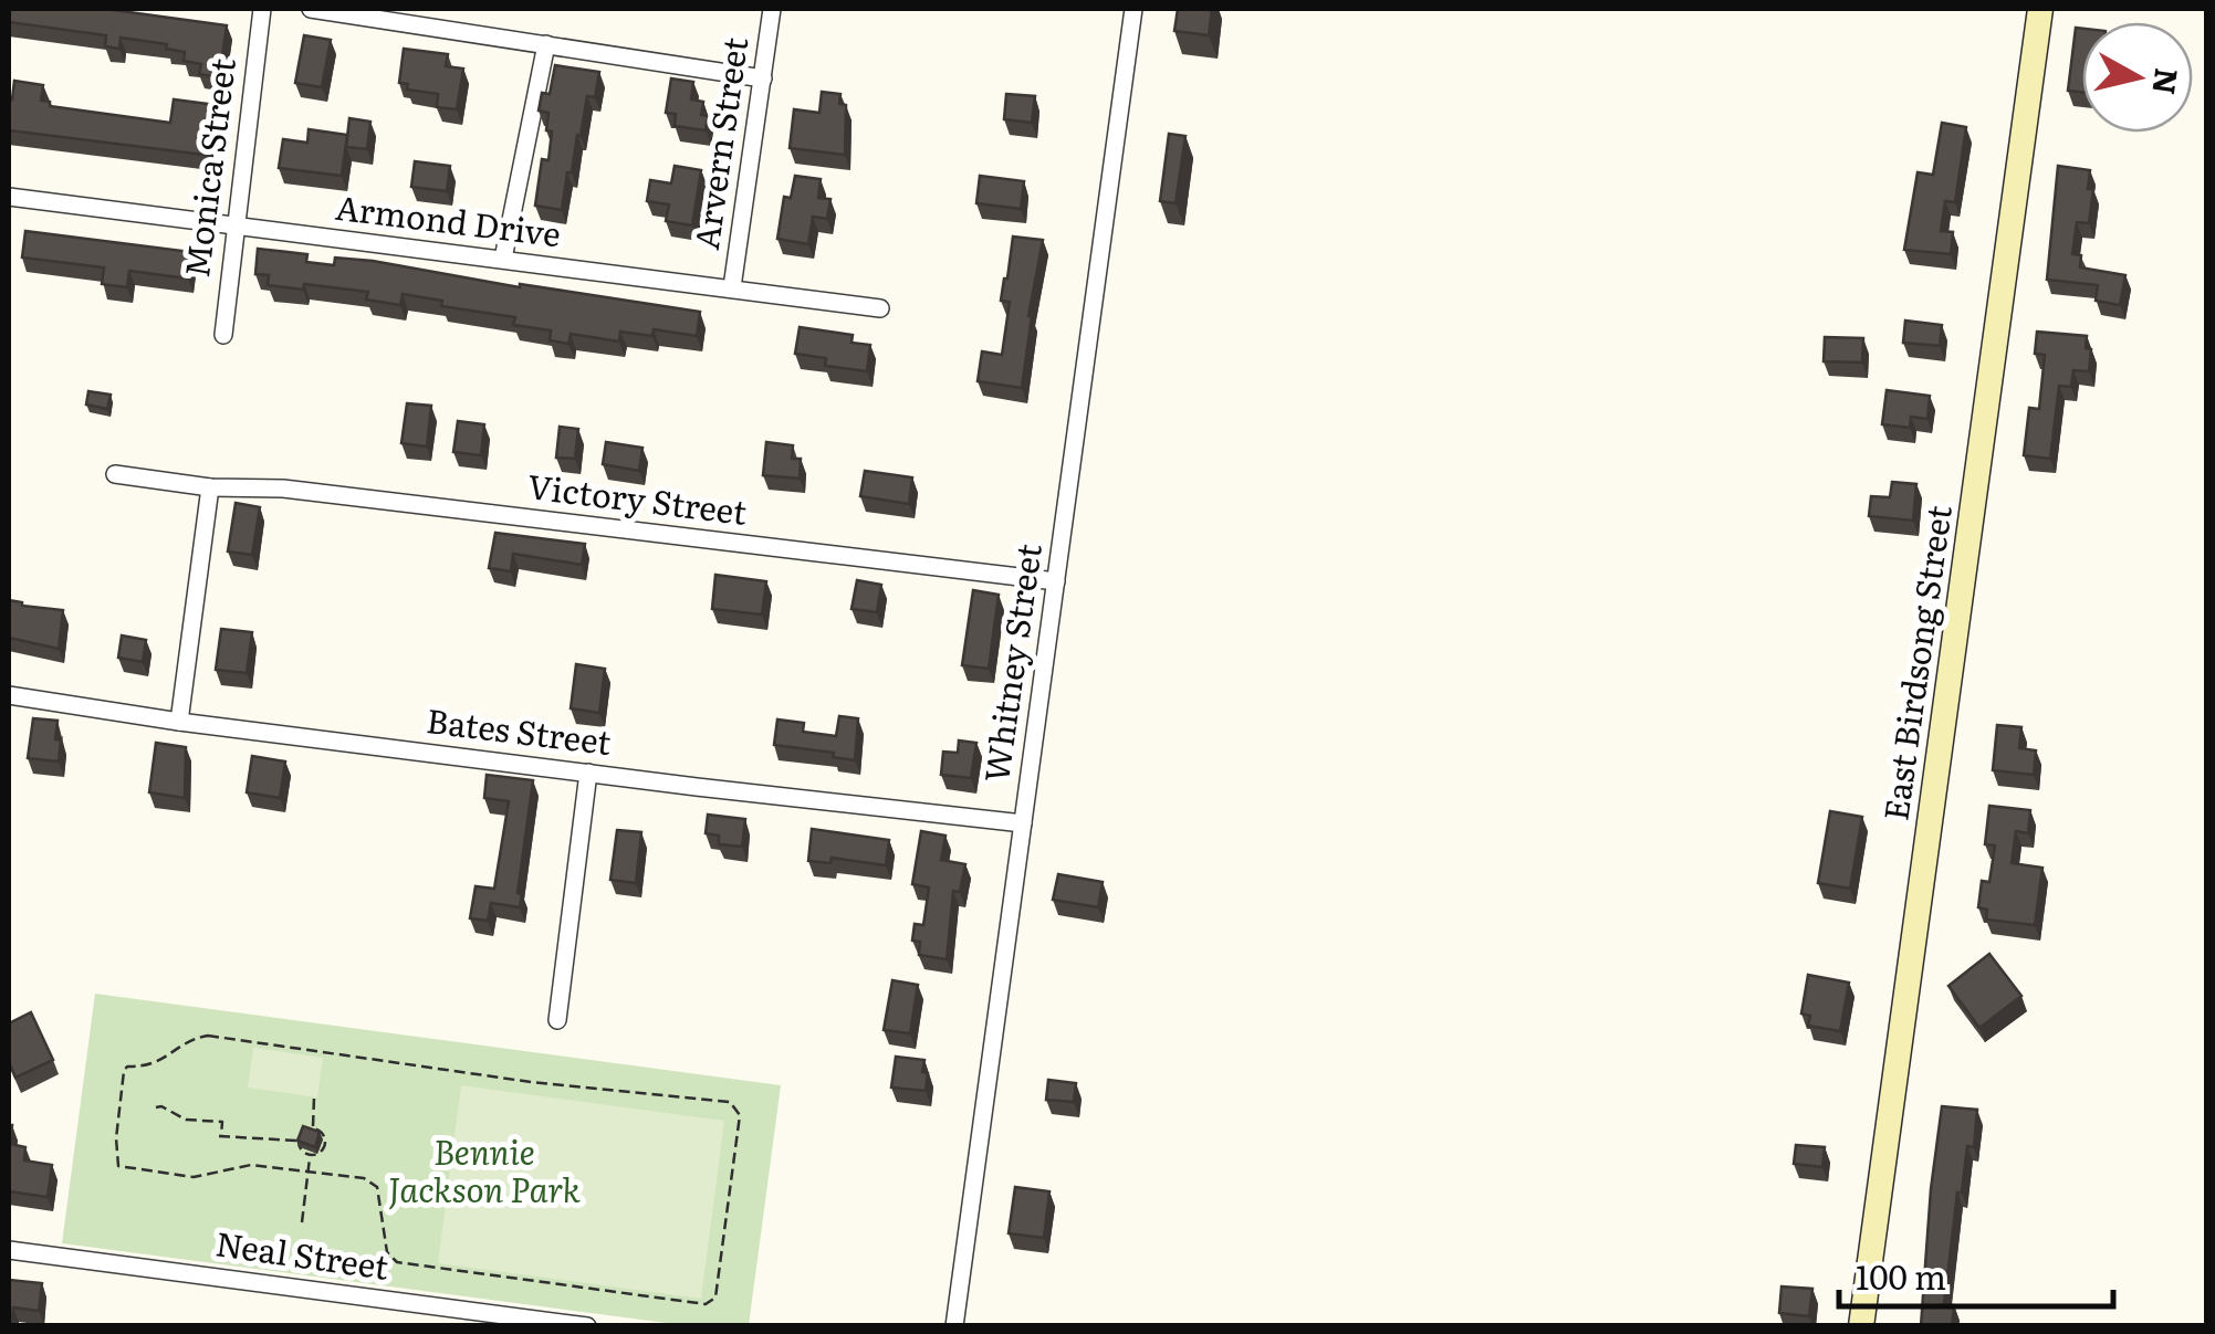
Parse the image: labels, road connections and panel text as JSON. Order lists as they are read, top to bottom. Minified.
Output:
{"streets":{"street":["Arvern Street","Monica Street","Armond Drive","Victory Street","Whitney Street","East Birdsong Street","Bates Street","Neal Street"]},"crossings":[["Arvern Street","Armond Drive"],["Monica Street","Armond Drive"],["Victory Street","Whitney Street"],["Whitney Street","Bates Street"]],"parks":["Bennie Jackson Park"],"scale_bar":"100 m","north":"right"}
